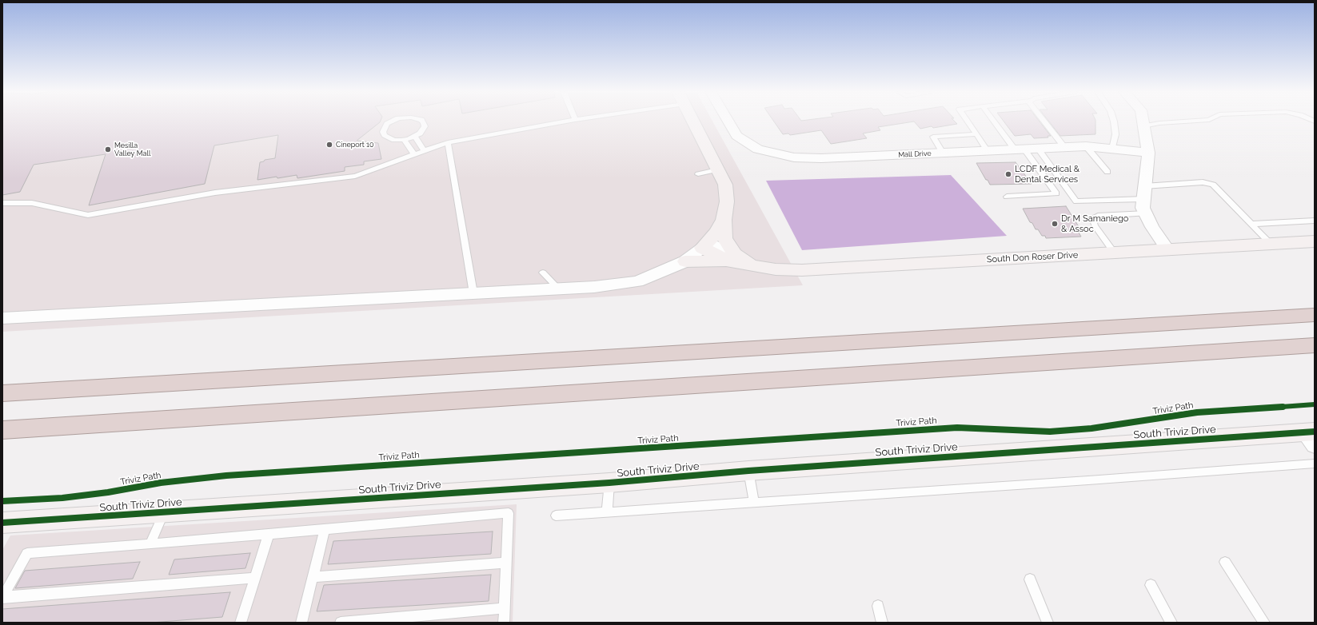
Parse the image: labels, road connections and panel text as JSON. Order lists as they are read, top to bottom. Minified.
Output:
{"streets":{"street":["Mall Drive","South Don Roser Drive","South Triviz Drive"],"cycle path":["Triviz Path"]},"places":["Cineport 10","Mesilla Valley Mall","LCDF Medical & Dental Services","Dr M Samaniego & Assoc"]}
